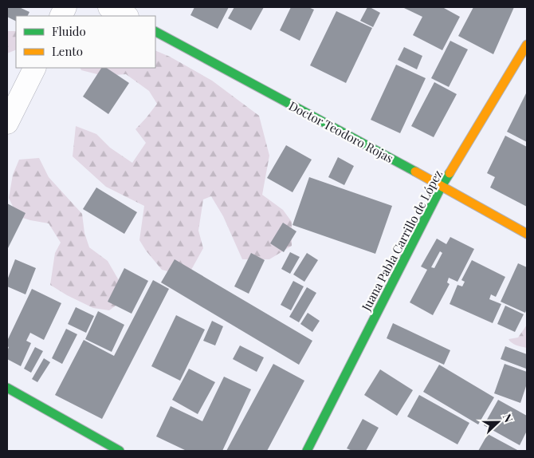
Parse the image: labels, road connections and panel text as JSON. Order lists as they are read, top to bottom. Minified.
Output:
{"streets":{"street":["Doctor Teodoro Rojas","Juana Pabla Carrillo de López"]},"crossings":[["Doctor Teodoro Rojas","Juana Pabla Carrillo de López"]],"legend":["Fluido","Lento"],"north":"right"}
